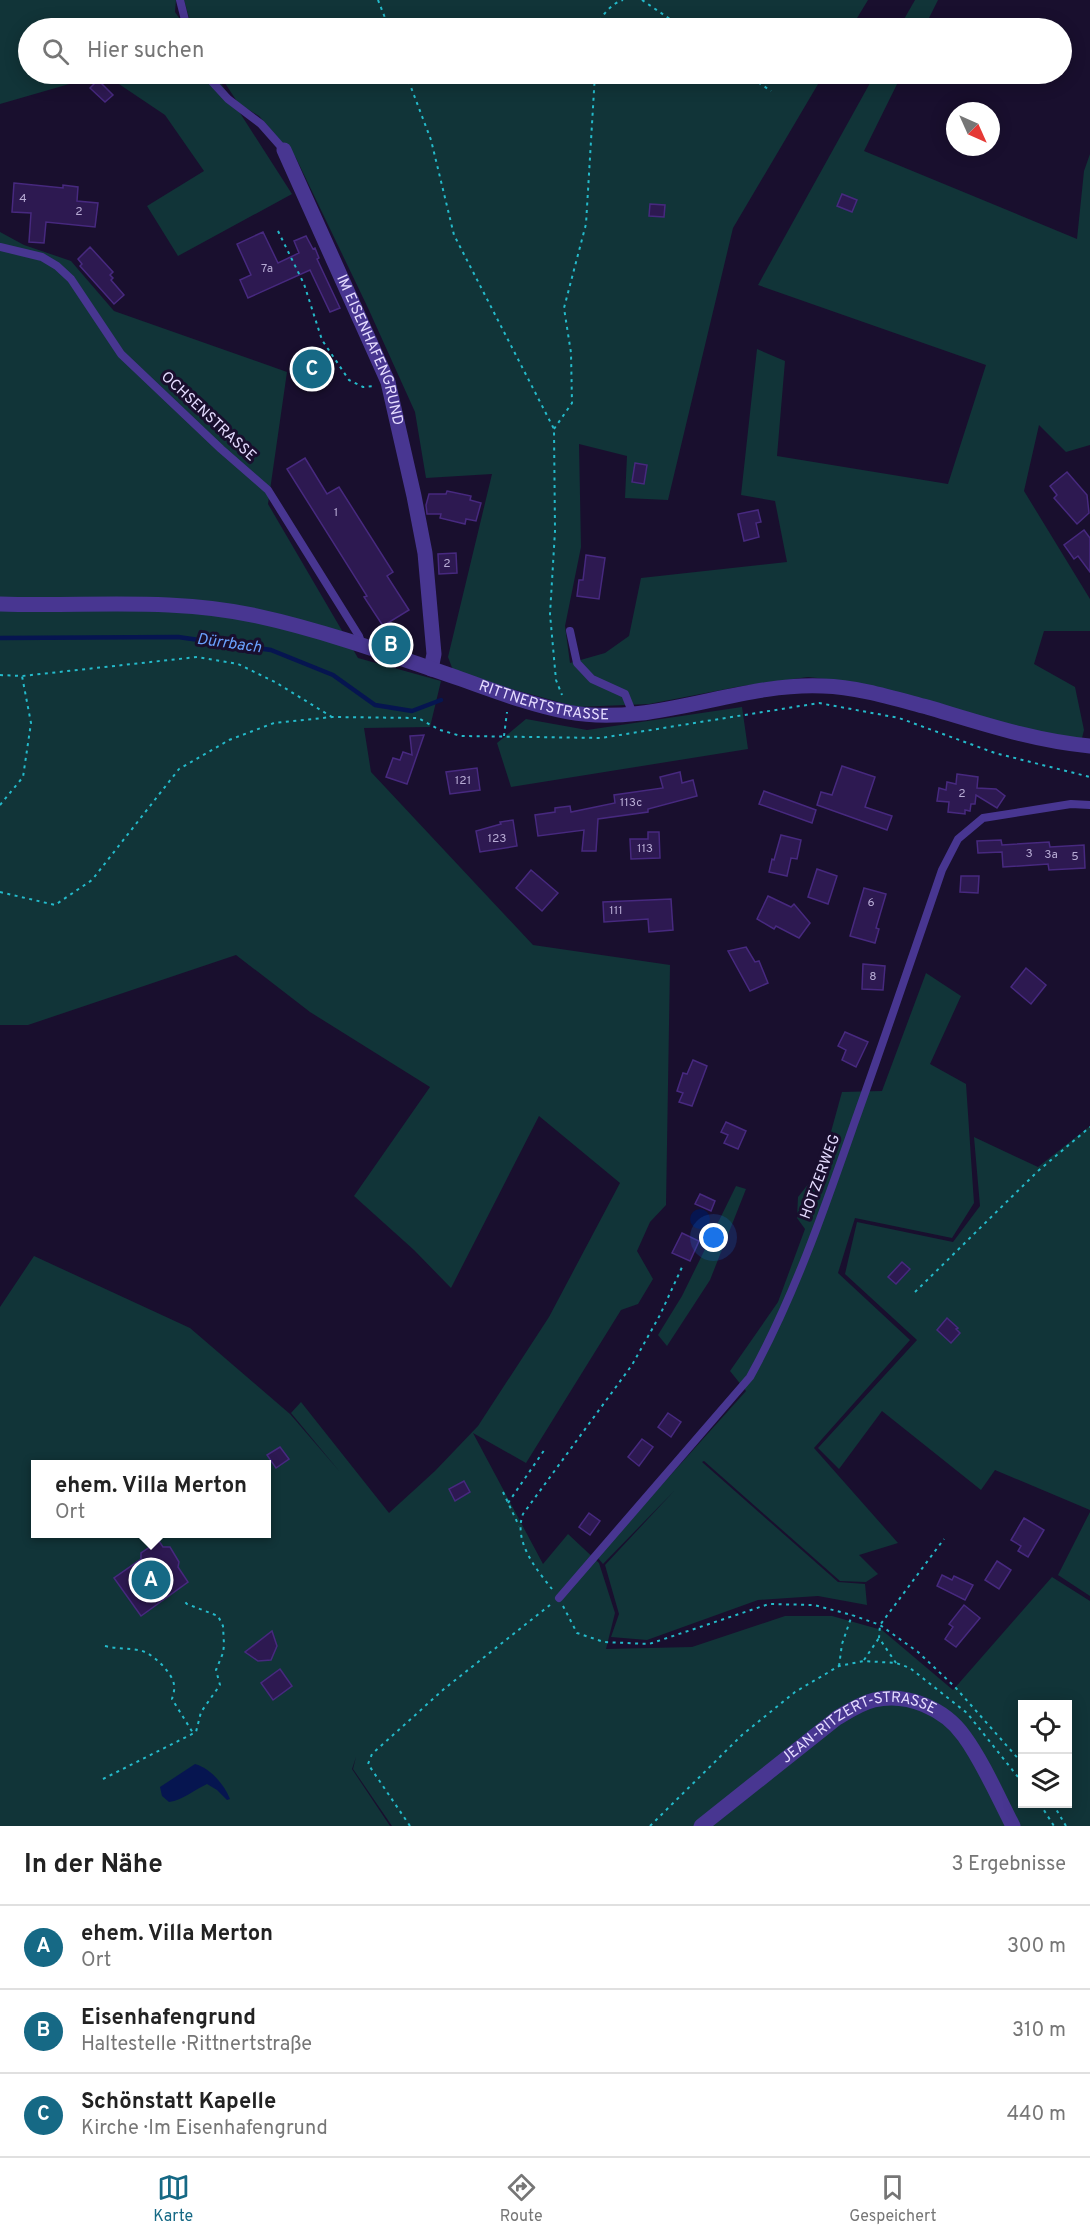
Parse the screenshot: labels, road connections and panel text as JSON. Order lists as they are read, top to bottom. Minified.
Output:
{"streets":{"street":["IM EISENHAFENGRUND","RITTNERTSTRASSE","JEAN-RITZERT-STRASSE"],"lane":["OCHSENSTRASSE","HOTZERWEG"]},"crossings":[["IM EISENHAFENGRUND","RITTNERTSTRASSE"],["OCHSENSTRASSE","RITTNERTSTRASSE"]],"water":["Dürrbach"],"house_numbers":["4","2","7a","1","2","121","2","113c","123","113","3","3a","5","6","111","8"],"north":"bottom right","page":{"search":"Hier suchen","pins":["C","B","A"],"popup":["ehem. Villa Merton","Ort"],"heading":["In der Nähe","3 Ergebnisse"],"list":[{"mark":"A","name":"ehem. Villa Merton","note":"Ort","value":"300 m"},{"mark":"B","name":"Eisenhafengrund","note":"Haltestelle · Rittnertstraße","value":"310 m"},{"mark":"C","name":"Schönstatt Kapelle","note":"Kirche · Im Eisenhafengrund","value":"440 m"}],"nav":["Karte","Route","Gespeichert"]}}
